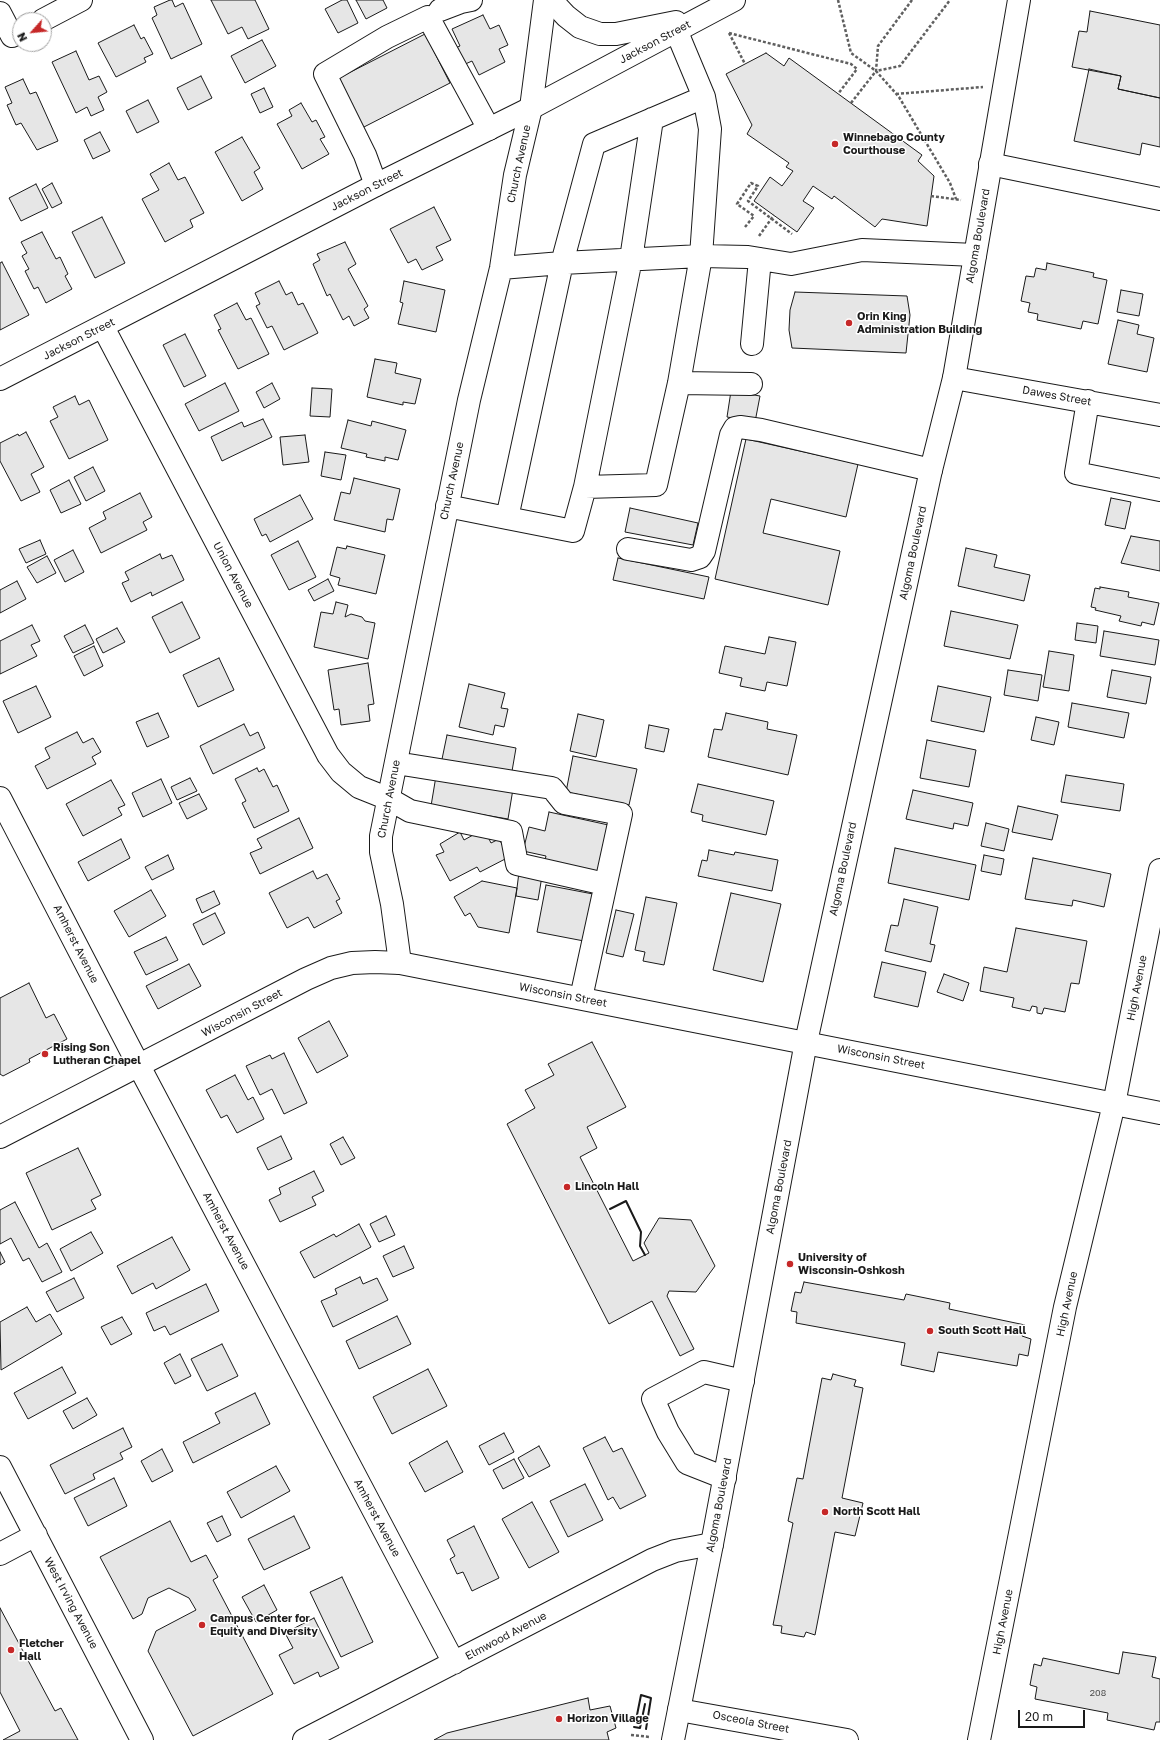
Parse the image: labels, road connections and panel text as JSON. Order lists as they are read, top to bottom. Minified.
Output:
{"streets":{"main road":["Jackson Street","Church Avenue","Algoma Boulevard","Dawes Street","Union Avenue","Amherst Avenue","High Avenue","Wisconsin Street","West Irving Avenue","Elmwood Avenue","Osceola Street"]},"crossings":[["Jackson Street","Church Avenue"],["Jackson Street","Union Avenue"],["Church Avenue","Union Avenue"],["Church Avenue","Wisconsin Street"],["Algoma Boulevard","Dawes Street"],["Algoma Boulevard","Wisconsin Street"],["Algoma Boulevard","Elmwood Avenue"],["Algoma Boulevard","Osceola Street"],["Amherst Avenue","Wisconsin Street"],["Amherst Avenue","Elmwood Avenue"],["High Avenue","Wisconsin Street"]],"places":["Winnebago County Courthouse","Orin King Administration Building","Rising Son Lutheran Chapel","Lincoln Hall","University of Wisconsin-Oshkosh","South Scott Hall","North Scott Hall","Campus Center for Equity and Diversity","Fletcher Hall","Horizon Village"],"house_numbers":["208"],"scale_bar":"20 m","north":"bottom left"}
